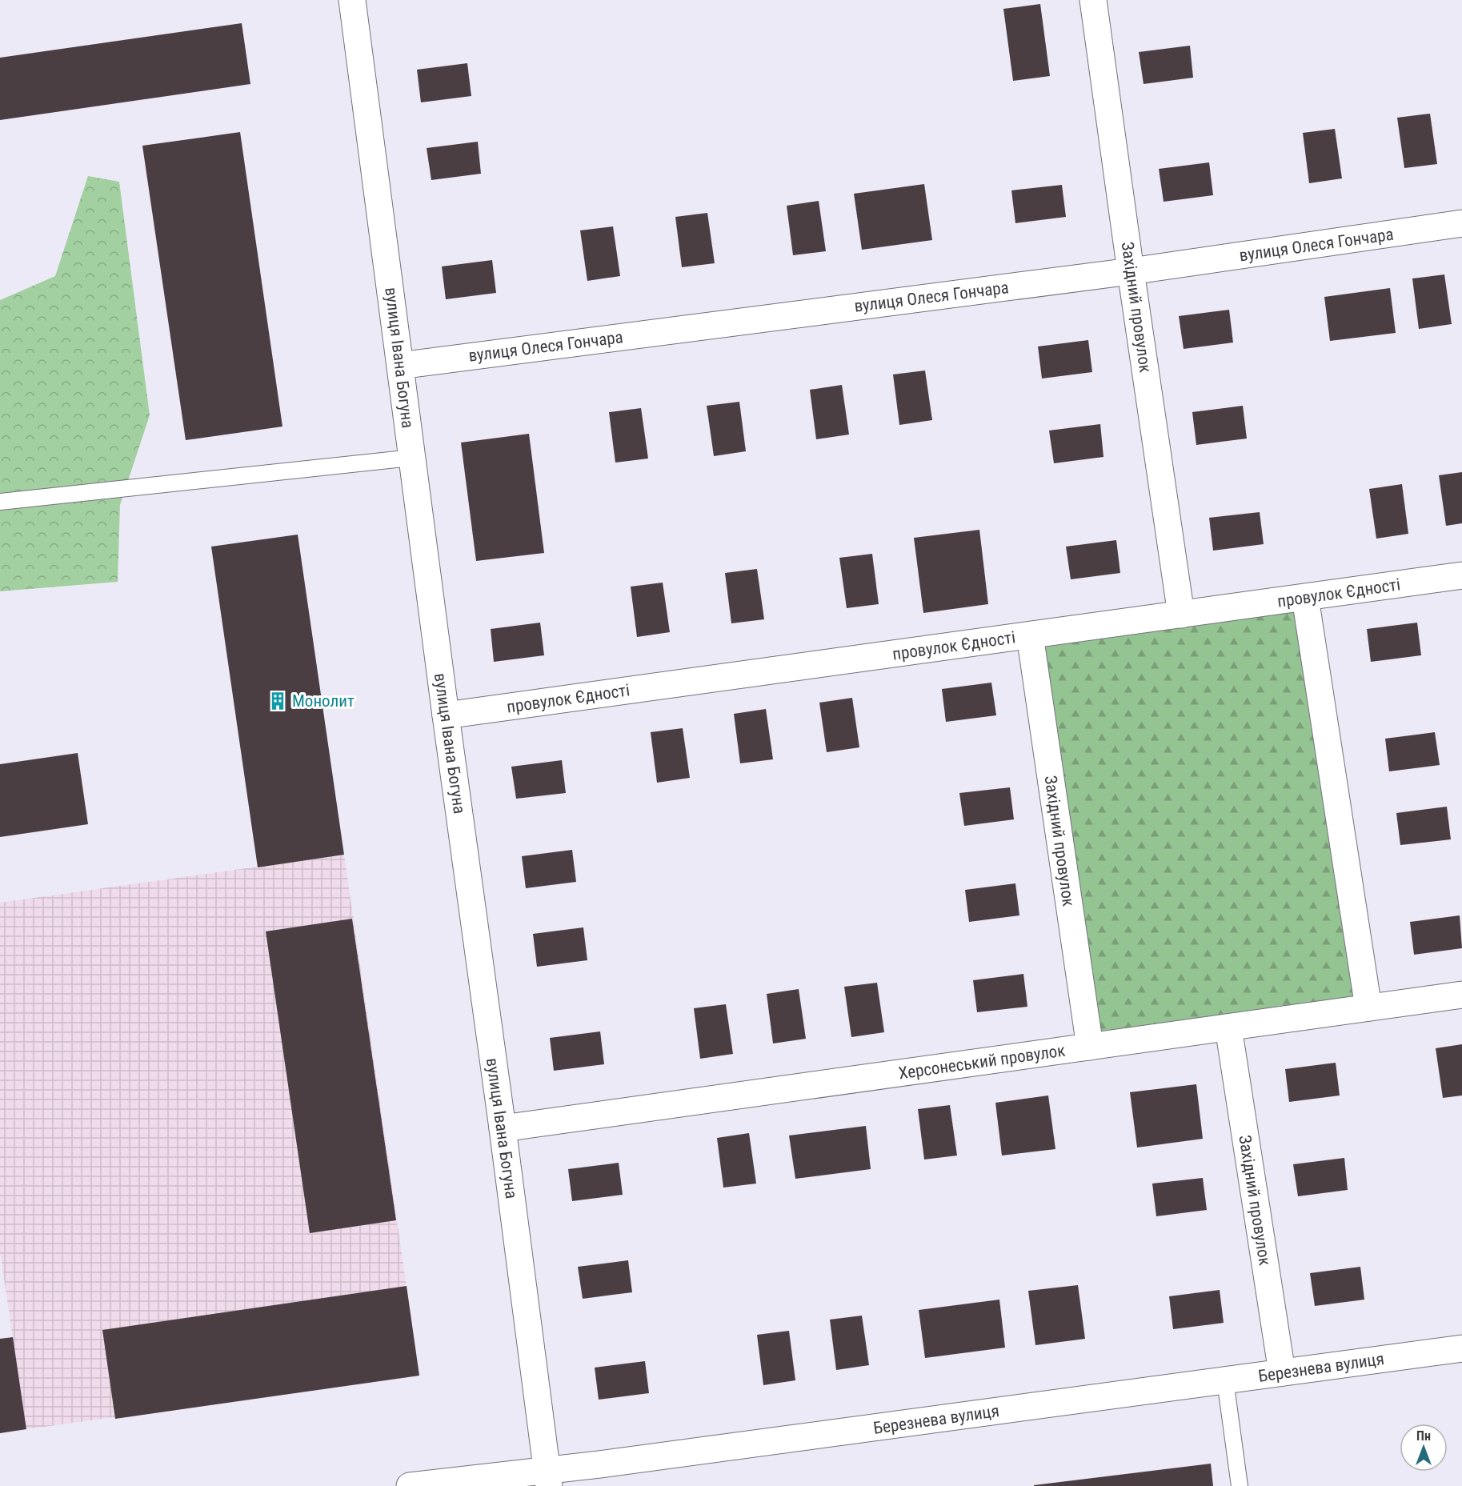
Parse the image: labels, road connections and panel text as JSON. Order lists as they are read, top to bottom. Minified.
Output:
{"streets":{"street":["вулиця Олеся Гончара","Західний провулок","вулиця Івана Богуна","провулок Єдності","Херсонеський провулок","Березнева вулиця"]},"crossings":[["вулиця Олеся Гончара","Західний провулок"],["вулиця Олеся Гончара","вулиця Івана Богуна"],["Західний провулок","провулок Єдності"],["Західний провулок","Херсонеський провулок"],["Західний провулок","Березнева вулиця"],["вулиця Івана Богуна","провулок Єдності"],["вулиця Івана Богуна","Херсонеський провулок"],["вулиця Івана Богуна","Березнева вулиця"]],"places":{"building":["Монолит"]},"north":"top"}
